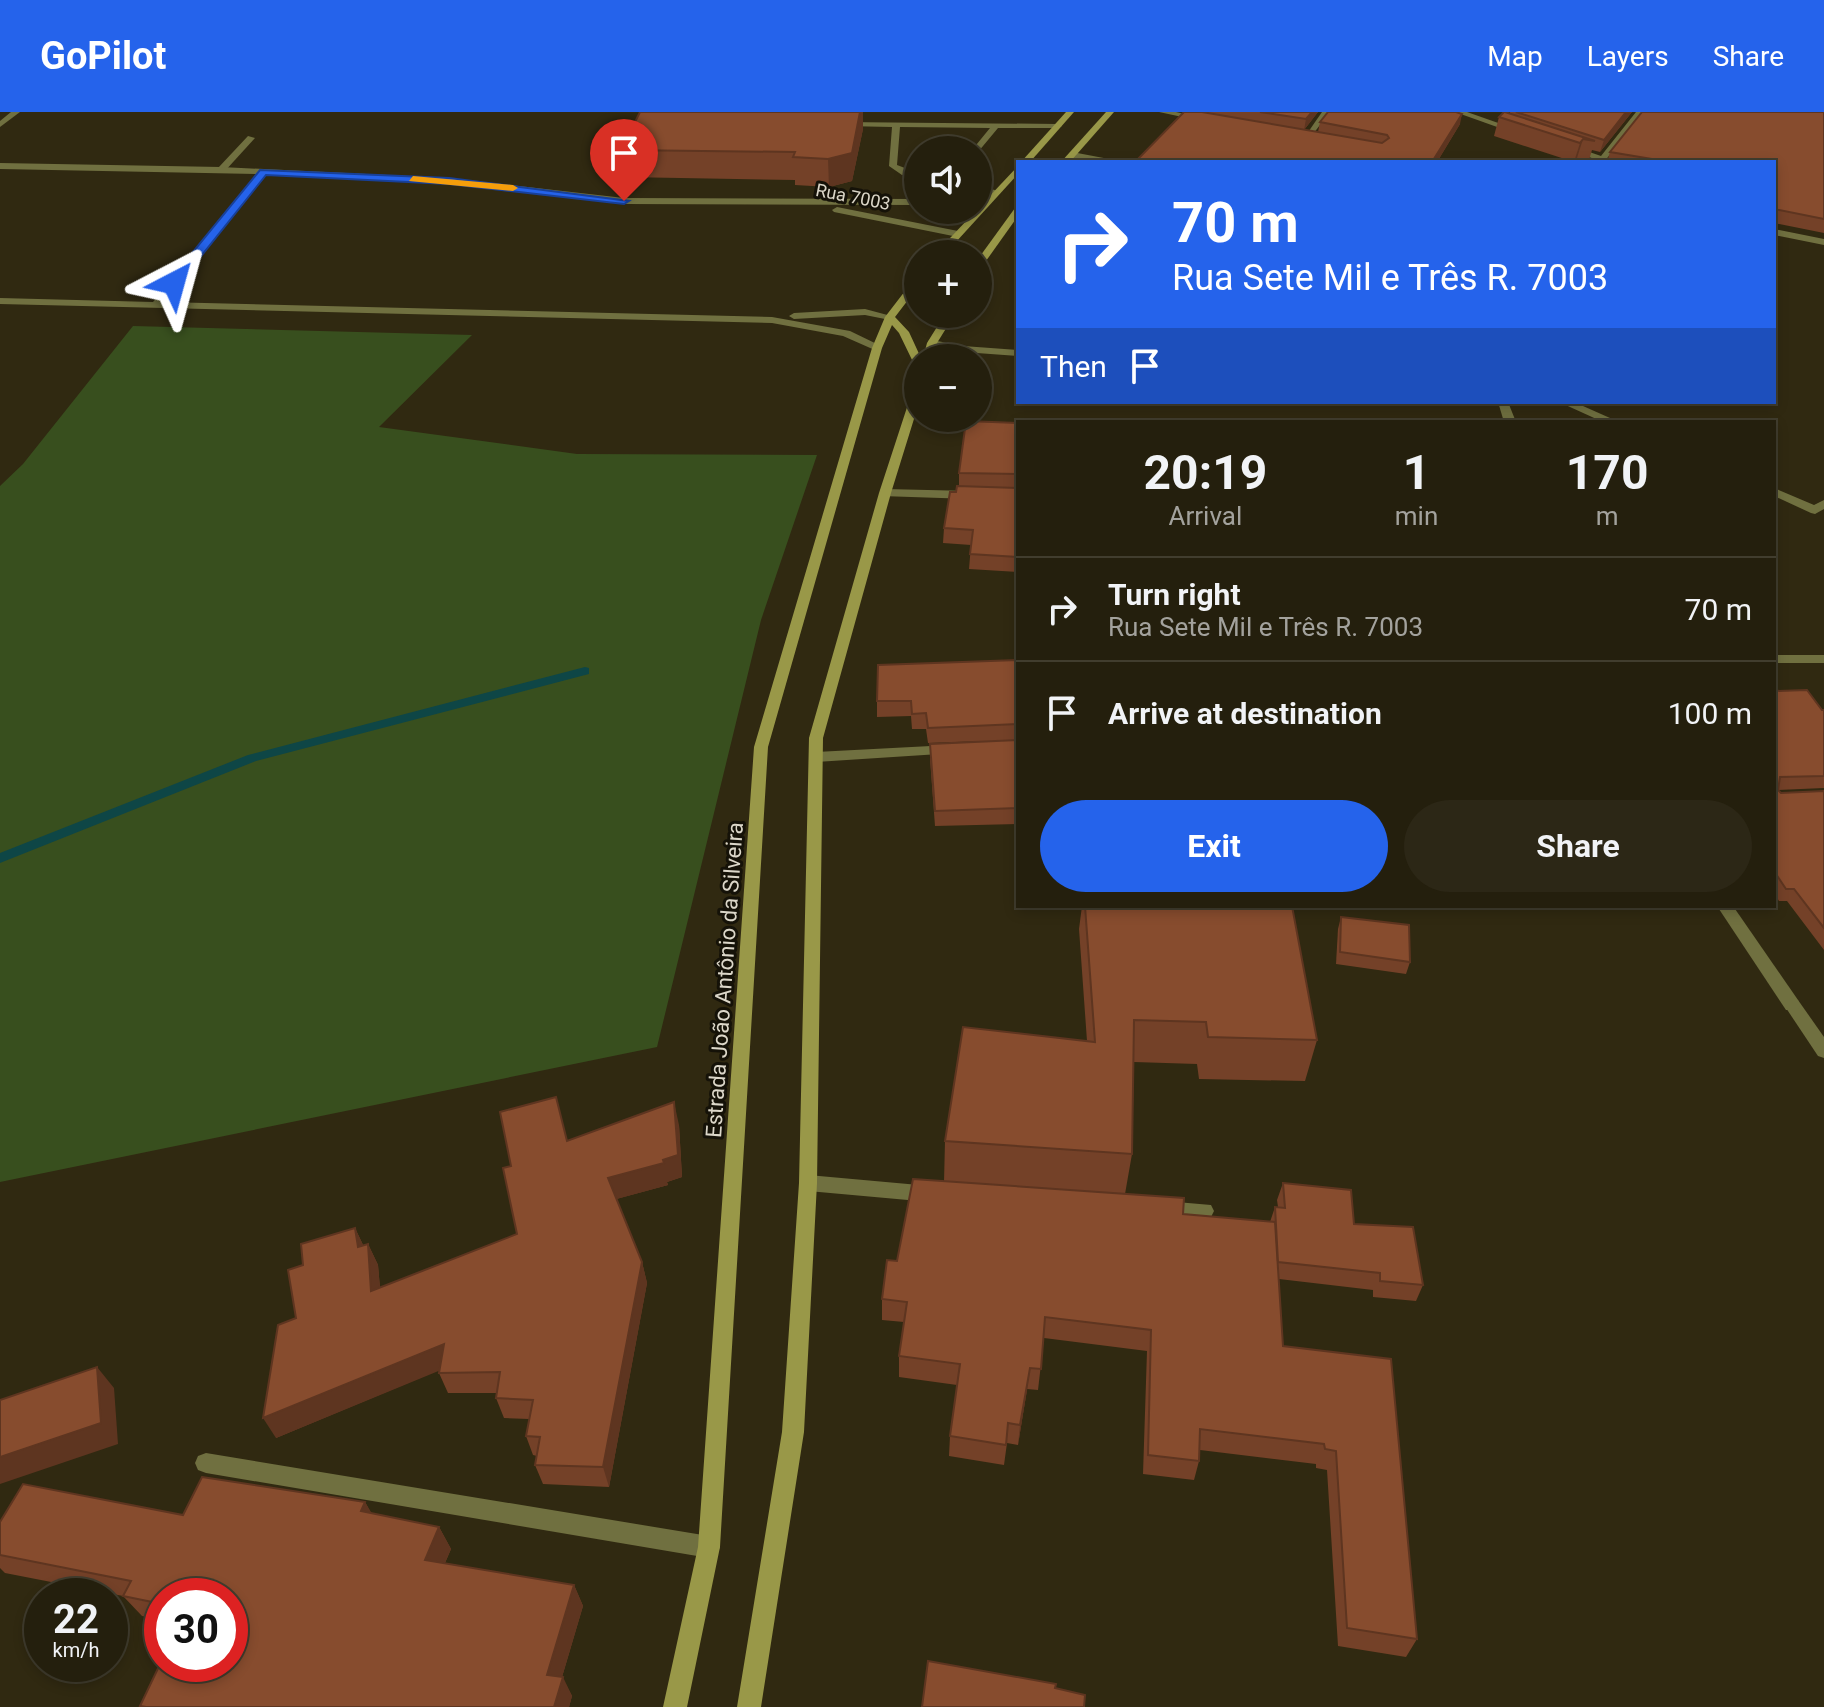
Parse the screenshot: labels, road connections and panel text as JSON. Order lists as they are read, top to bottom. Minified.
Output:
{"streets":{"main road":["Estrada João Antônio da Silveira"],"street":["Rua 7003"]},"page":{"header":"GoPilot","nav":["Map","Layers","Share"],"map_buttons":["+","−"],"turn":["70 m","Rua Sete Mil e Três R. 7003"],"then":"Then","eta":["20:19","Arrival","1","min","170","m"],"list":[{"name":"Turn right","note":"Rua Sete Mil e Três R. 7003","value":"70 m"},{"name":"Arrive at destination","value":"100 m"}],"buttons":["Exit","Share"],"speed":"22 km/h","limit":"30"}}
